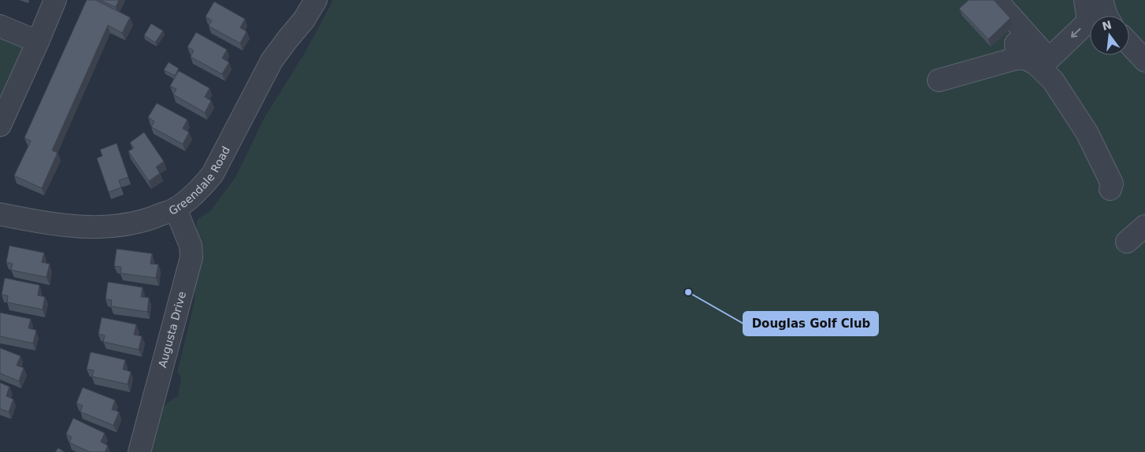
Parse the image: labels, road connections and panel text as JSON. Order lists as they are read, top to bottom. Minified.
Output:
{"streets":{"street":["Greendale Road","Augusta Drive"]},"crossings":[["Greendale Road","Augusta Drive"]],"places":["Douglas Golf Club"],"north":"top"}
